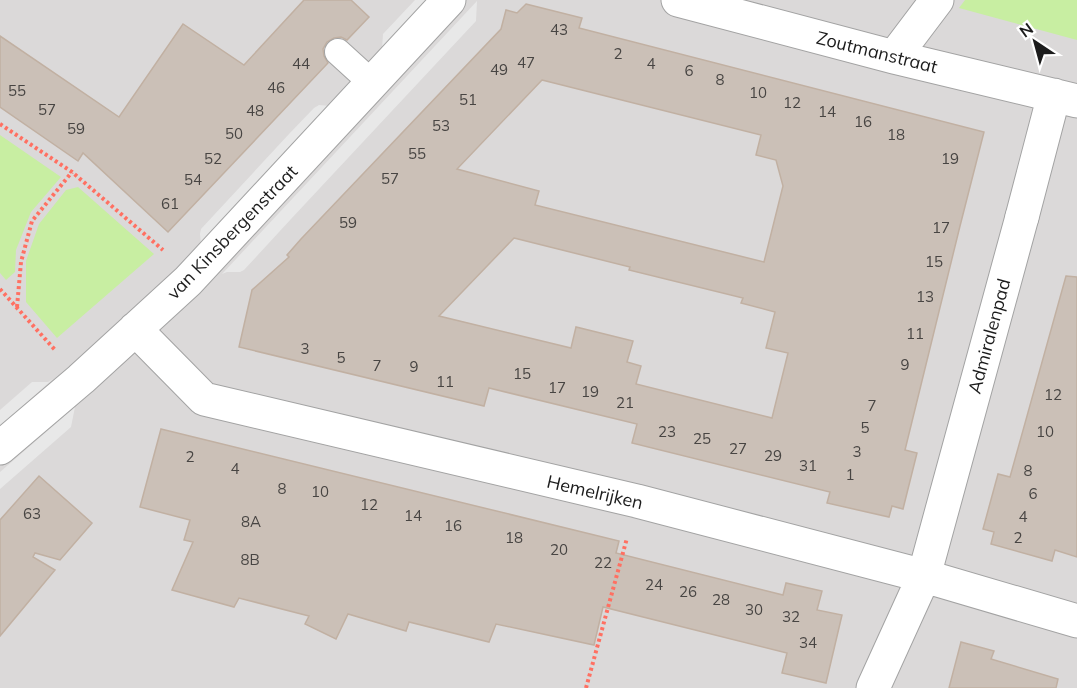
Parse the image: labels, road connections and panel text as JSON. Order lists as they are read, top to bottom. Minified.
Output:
{"streets":{"street":["Zoutmanstraat","van Kinsbergenstraat","Admiralenpad","Hemelrijken"]},"crossings":[["Zoutmanstraat","Admiralenpad"],["van Kinsbergenstraat","Hemelrijken"],["Admiralenpad","Hemelrijken"]],"house_numbers":["43","2","47","44","4","49","6","8","46","55","10","51","12","57","48","14","16","53","59","50","18","55","52","19","57","54","61","59","17","15","13","11","3","5","9","7","9","15","11","17","19","12","21","7","5","23","10","25","27","3","29","2","31","4","8","1","8","10","6","12","63","14","4","8A","16","18","2","20","8B","22","24","26","28","30","32","34"],"north":"top left"}
